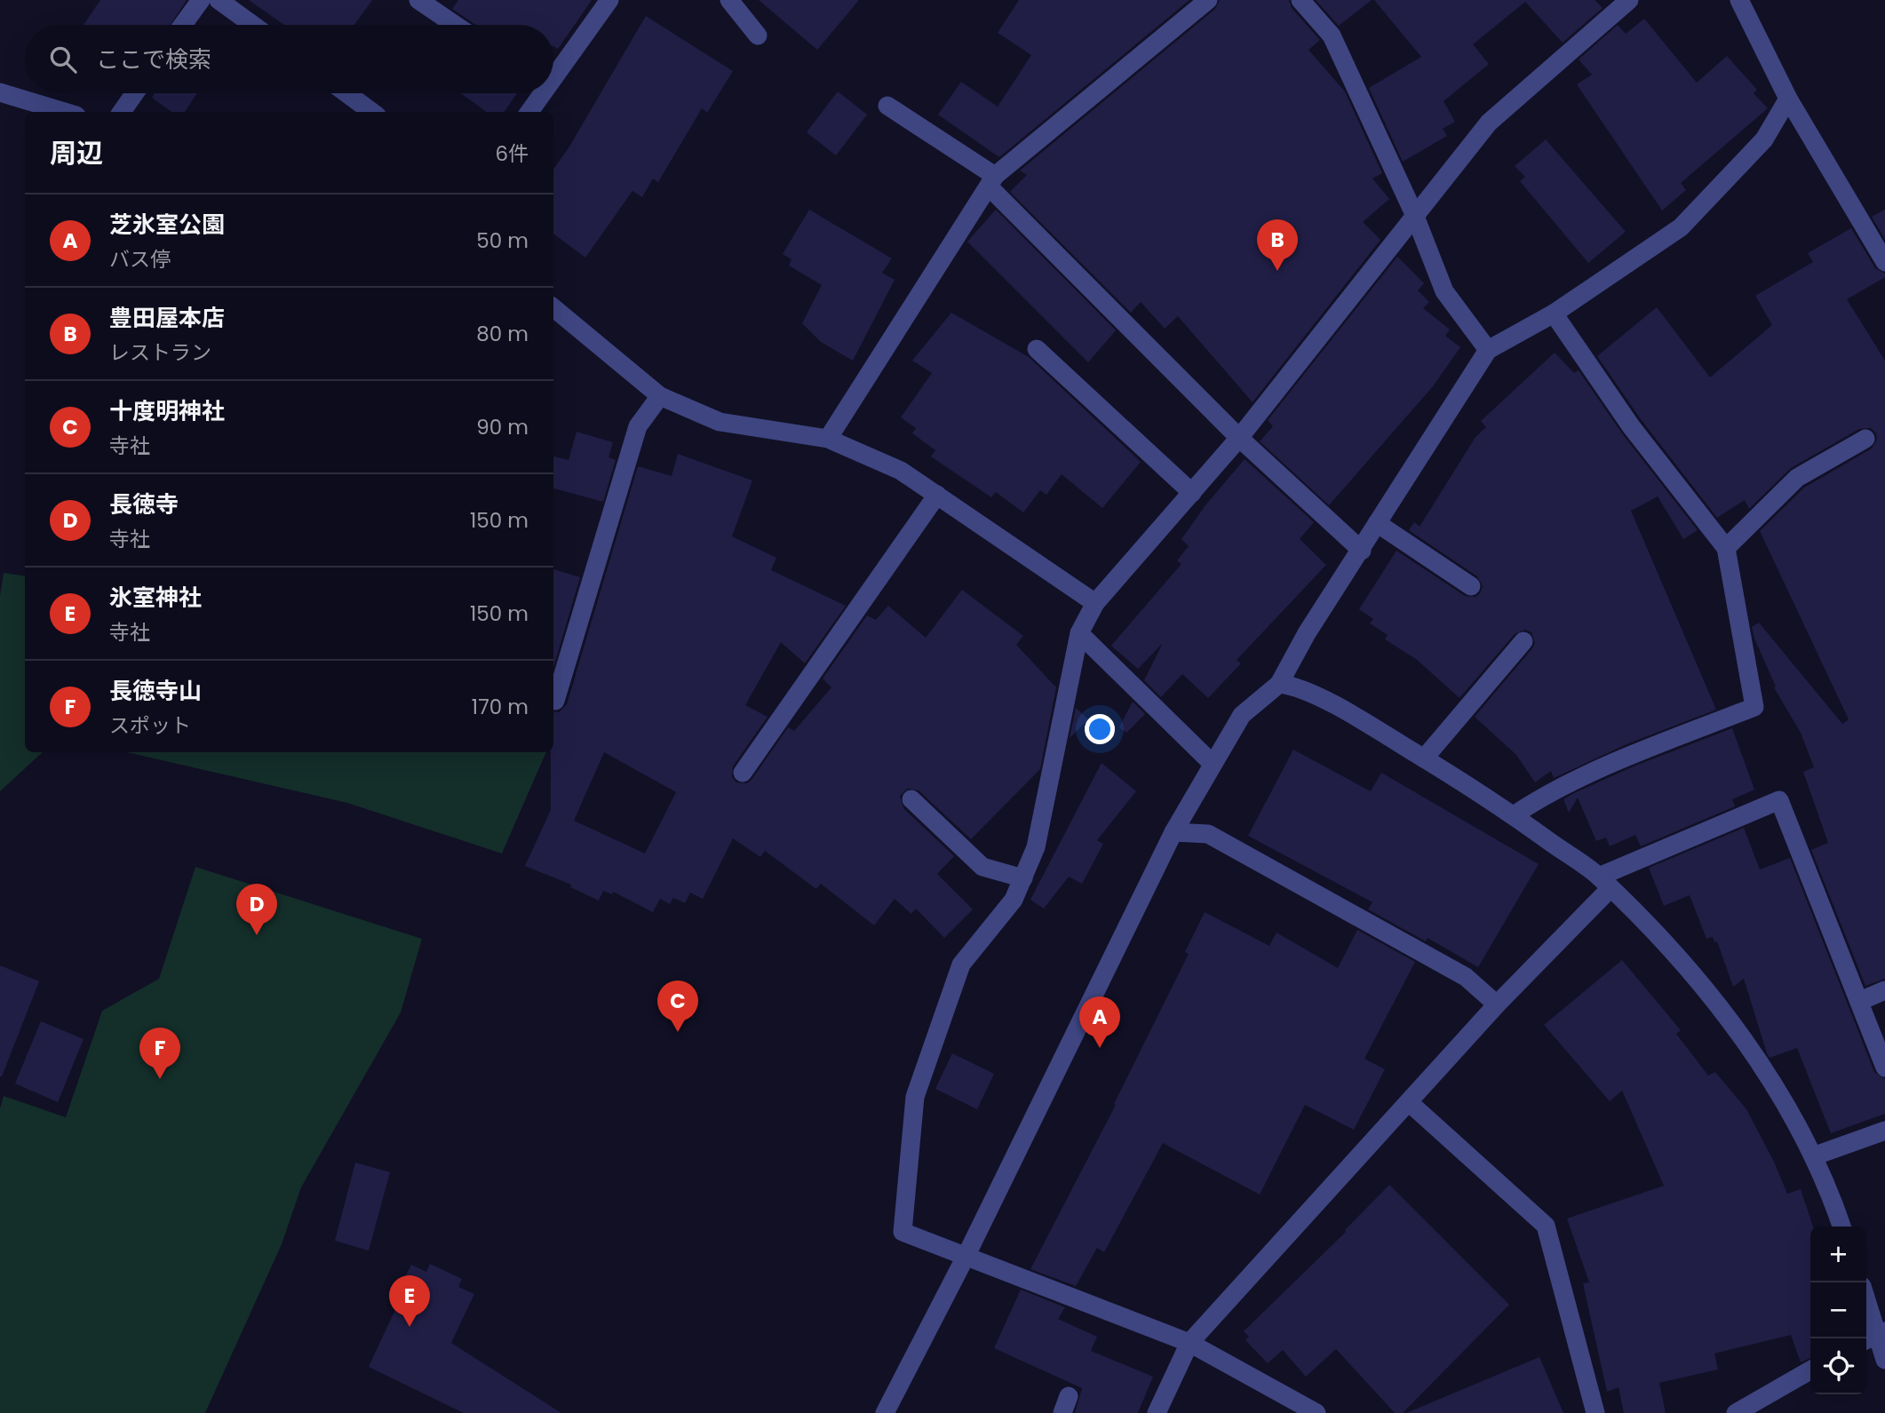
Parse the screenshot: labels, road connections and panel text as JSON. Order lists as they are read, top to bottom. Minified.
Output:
{"page":{"search":"ここで検索","heading":["周辺","6件"],"list":[{"mark":"A","name":"芝氷室公園","note":"バス停","value":"50 m"},{"mark":"B","name":"豊田屋本店","note":"レストラン","value":"80 m"},{"mark":"C","name":"十度明神社","note":"寺社","value":"90 m"},{"mark":"D","name":"長徳寺","note":"寺社","value":"150 m"},{"mark":"E","name":"氷室神社","note":"寺社","value":"150 m"},{"mark":"F","name":"長徳寺山","note":"スポット","value":"170 m"}],"pins":["B","D","C","A","F","E"],"map_buttons":["+","−"]}}
